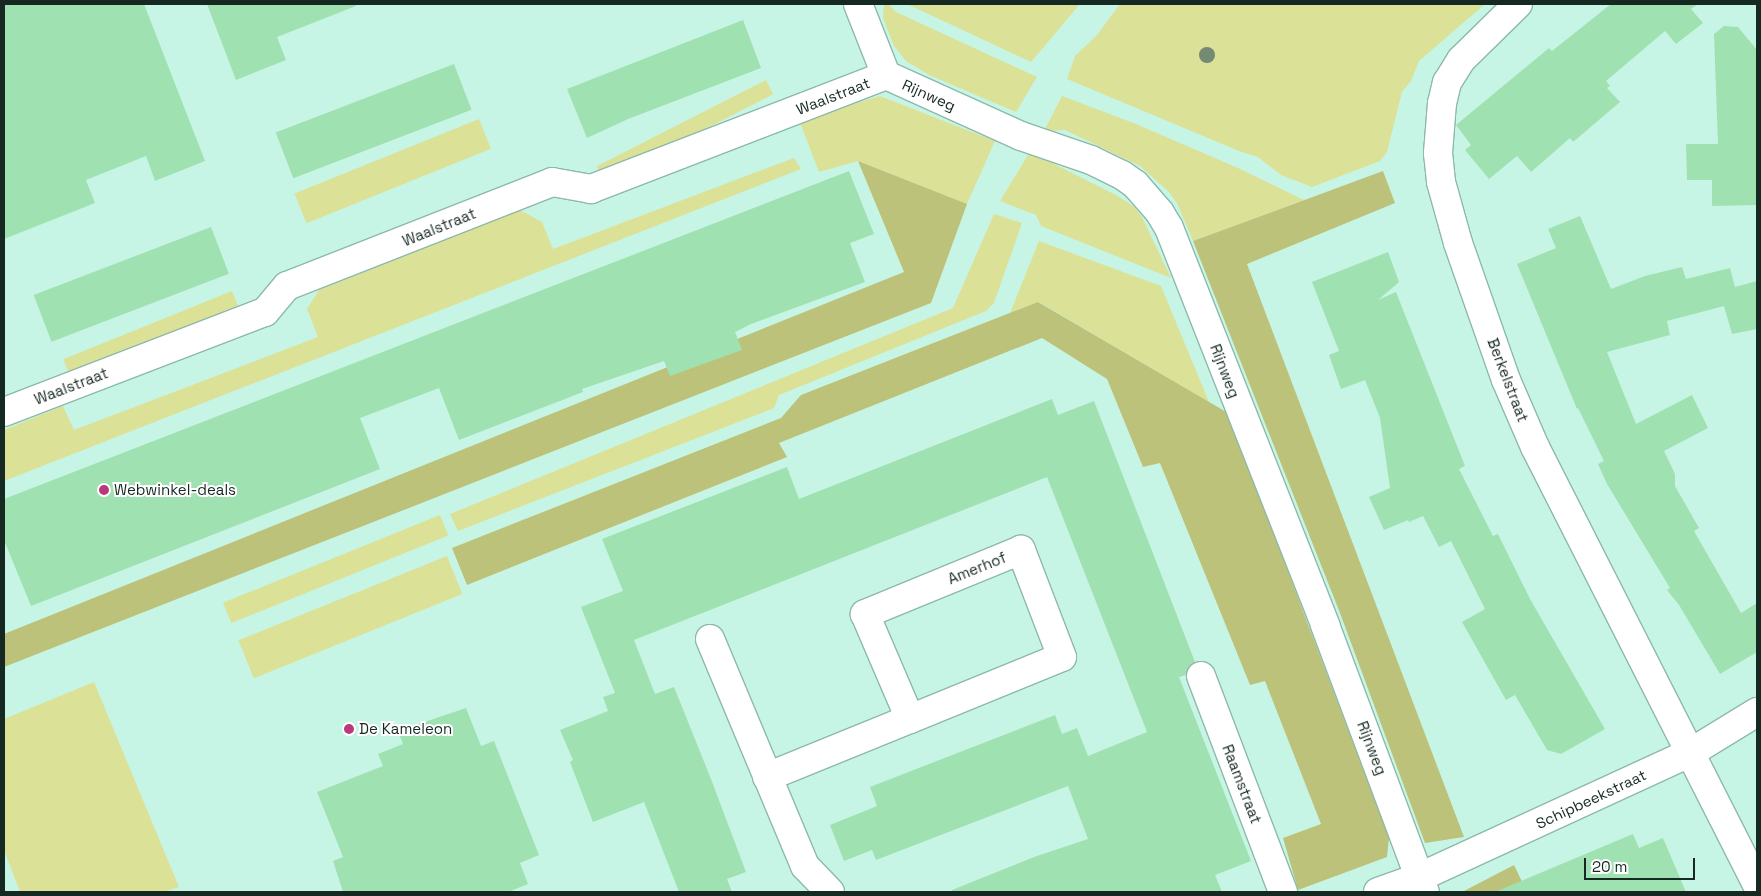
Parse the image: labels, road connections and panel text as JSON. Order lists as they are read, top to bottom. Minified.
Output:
{"streets":{"street":["Rijnweg","Waalstraat","Berkelstraat","Amerhof","Raamstraat","Schipbeekstraat"]},"crossings":[["Rijnweg","Waalstraat"],["Rijnweg","Schipbeekstraat"],["Berkelstraat","Schipbeekstraat"]],"places":["Webwinkel-deals","De Kameleon"],"scale_bar":"20 m"}
